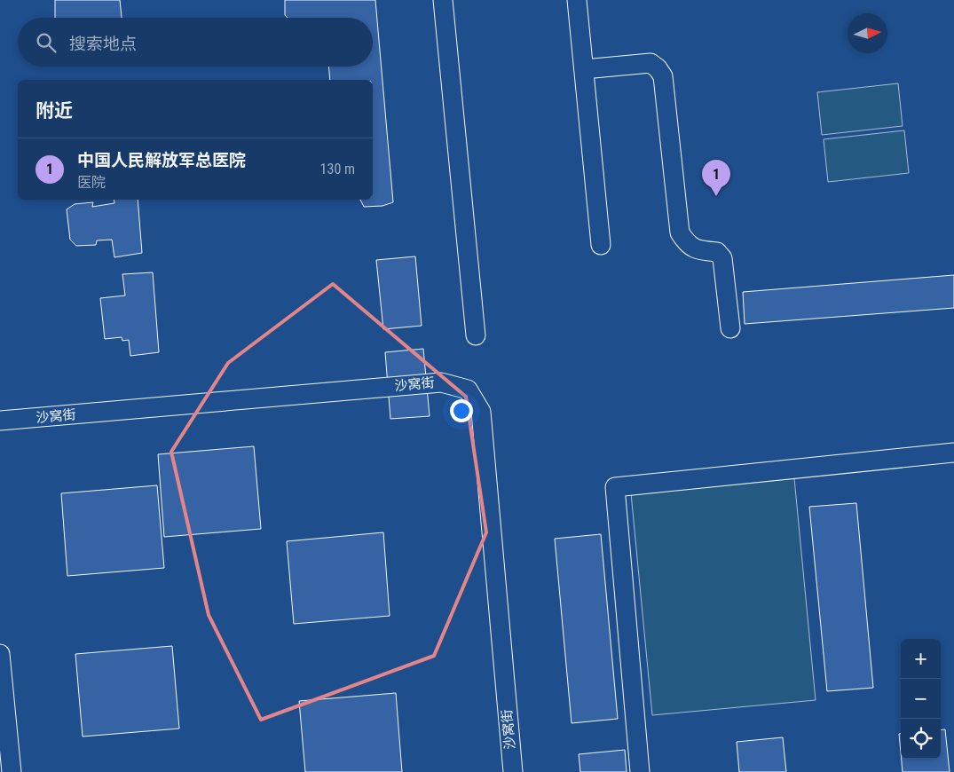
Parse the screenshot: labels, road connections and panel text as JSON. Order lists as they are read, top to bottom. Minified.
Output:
{"streets":{"street":["沙窝街"]},"north":"right","page":{"search":"搜索地点","heading":"附近","list":[{"mark":"1","name":"中国人民解放军总医院","note":"医院","value":"130 m"}],"pins":"1","map_buttons":["+","−"]}}
